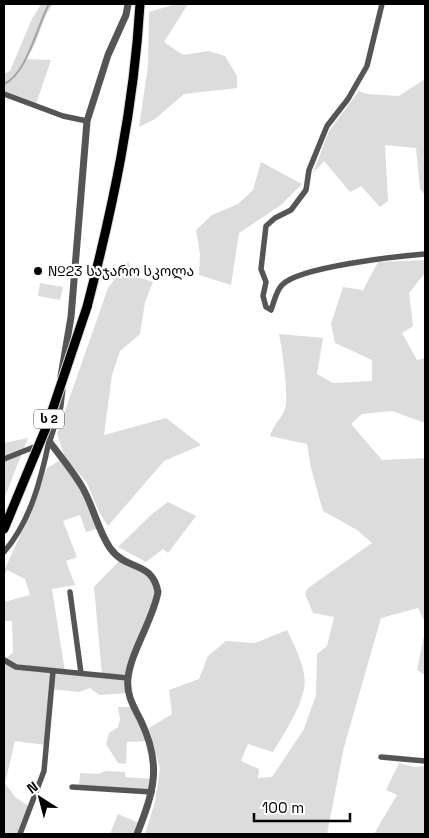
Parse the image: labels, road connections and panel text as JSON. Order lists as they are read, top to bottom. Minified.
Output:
{"streets":{"highway":["ს 2"]},"places":["№23 საჯარო სკოლა"],"scale_bar":"100 m","north":"top left"}
